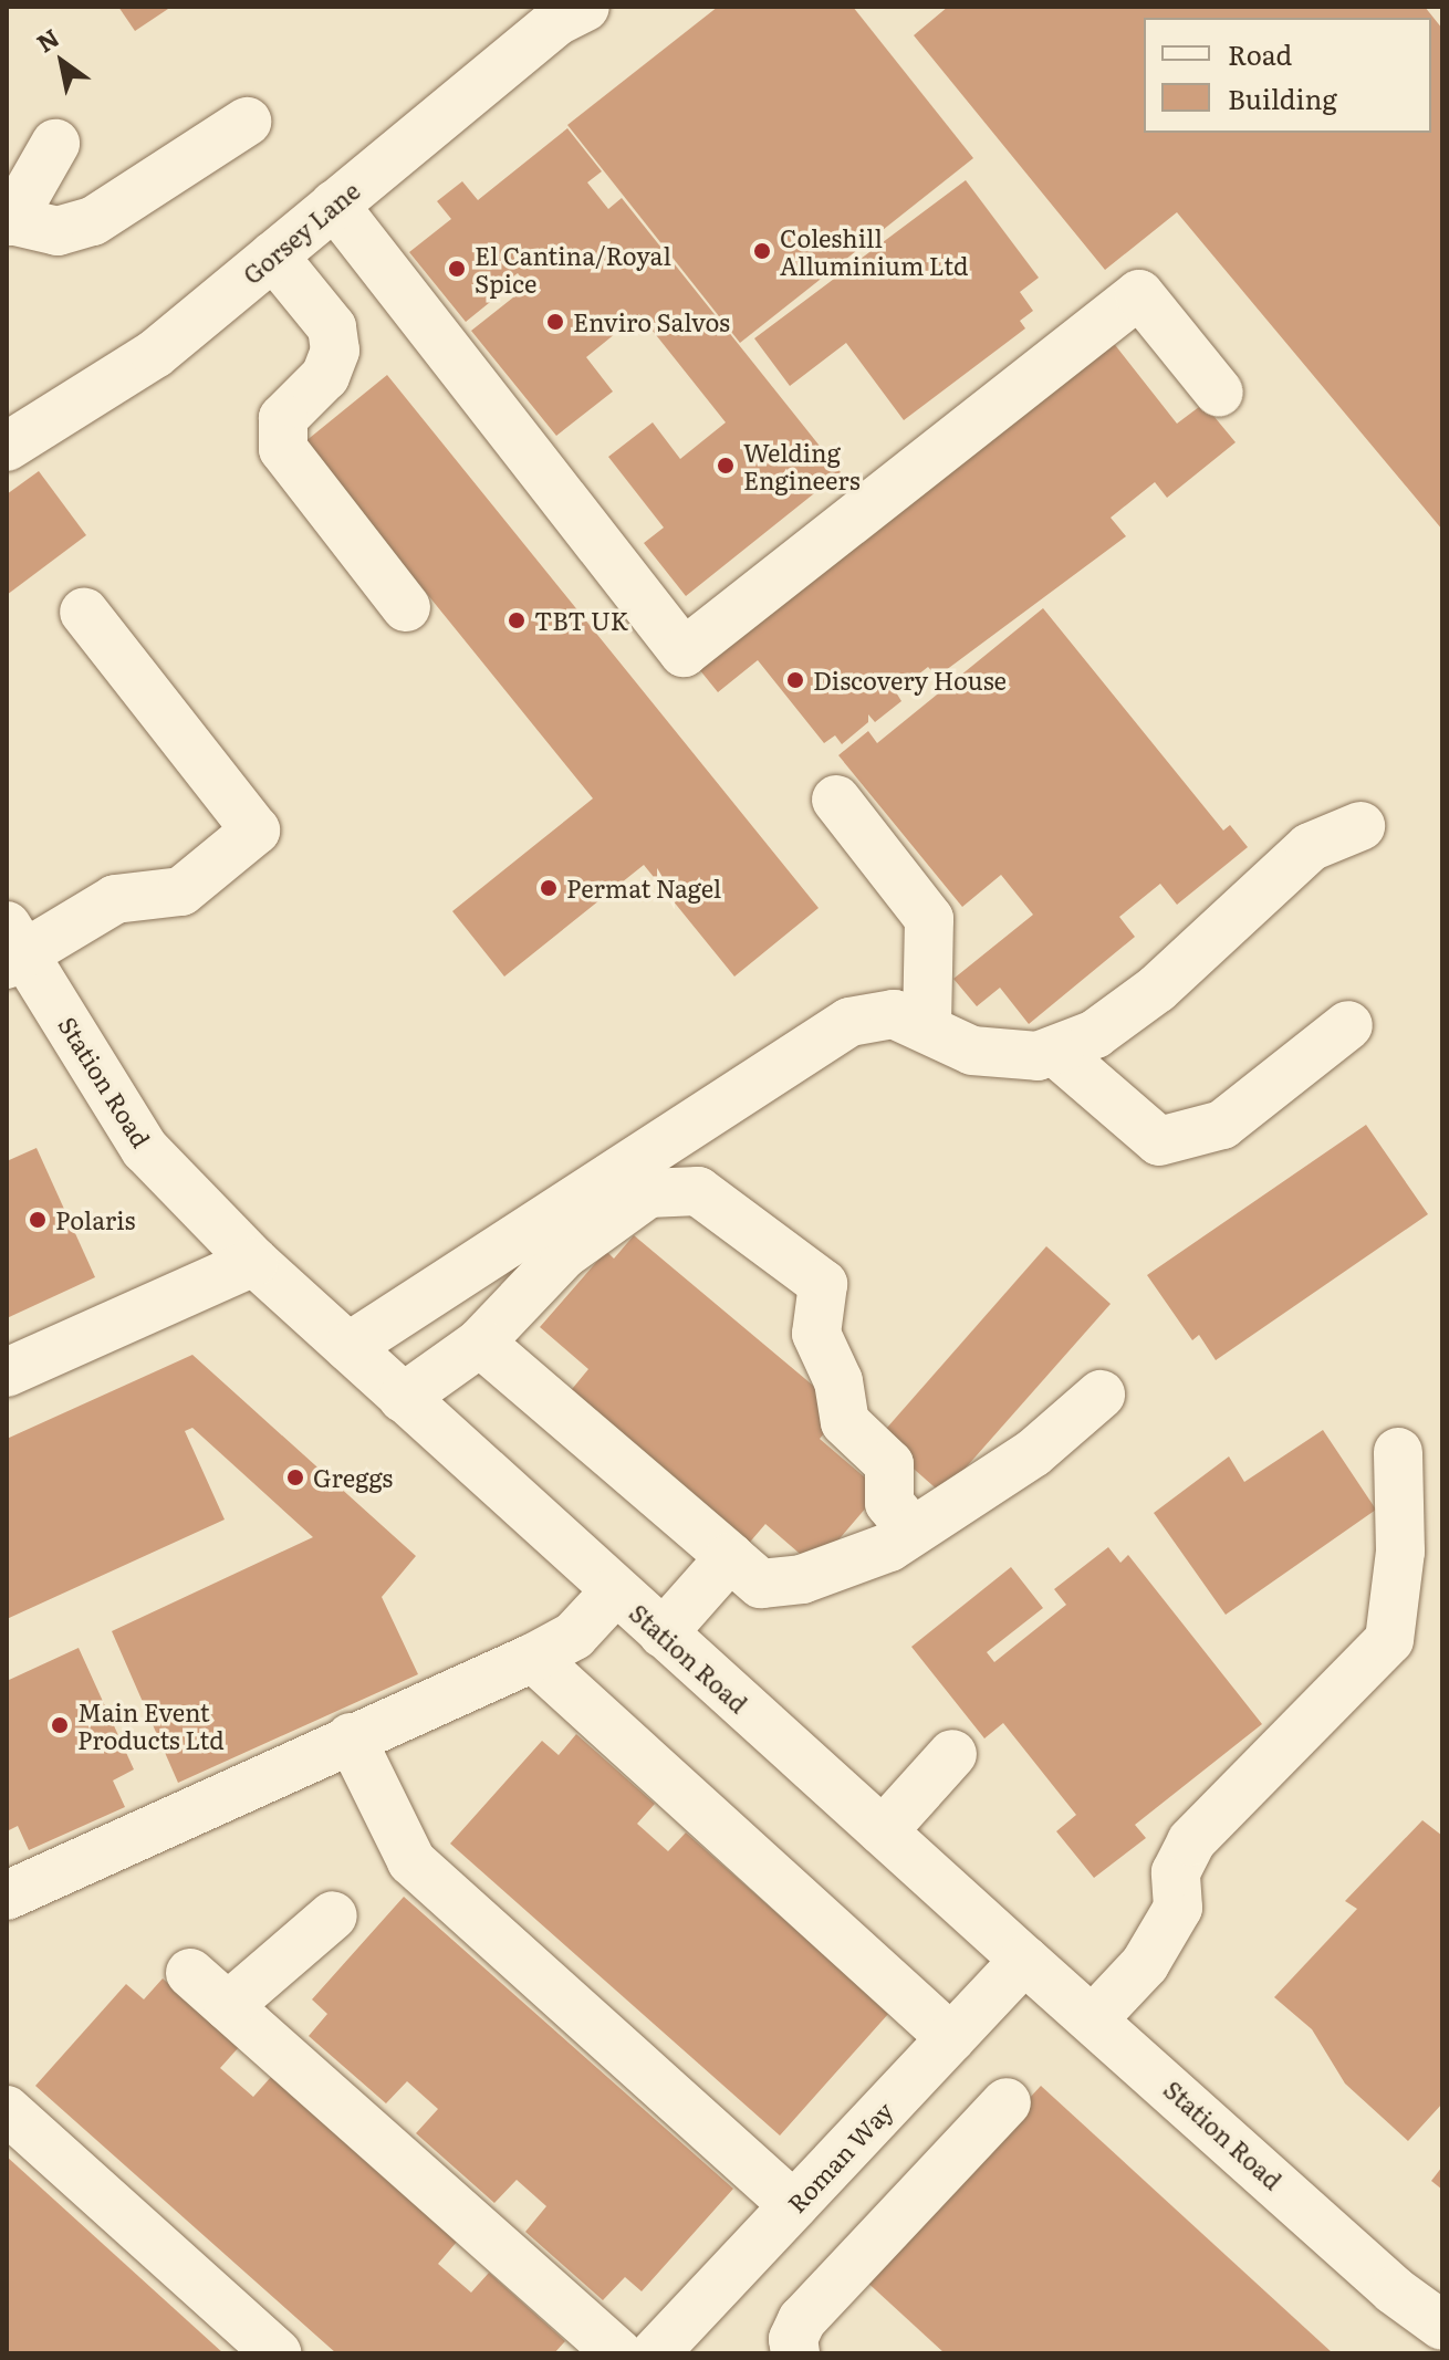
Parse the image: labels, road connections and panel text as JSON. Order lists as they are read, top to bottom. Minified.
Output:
{"streets":{"street":["Gorsey Lane","Station Road","Roman Way"]},"crossings":[["Station Road","Roman Way"]],"places":["Coleshill Alluminium Ltd","El Cantina/Royal Spice","Enviro Salvos","Welding Engineers","TBT UK","Discovery House","Permat Nagel","Polaris","Greggs","Main Event Products Ltd"],"legend":["Road","Building"],"north":"top left"}
